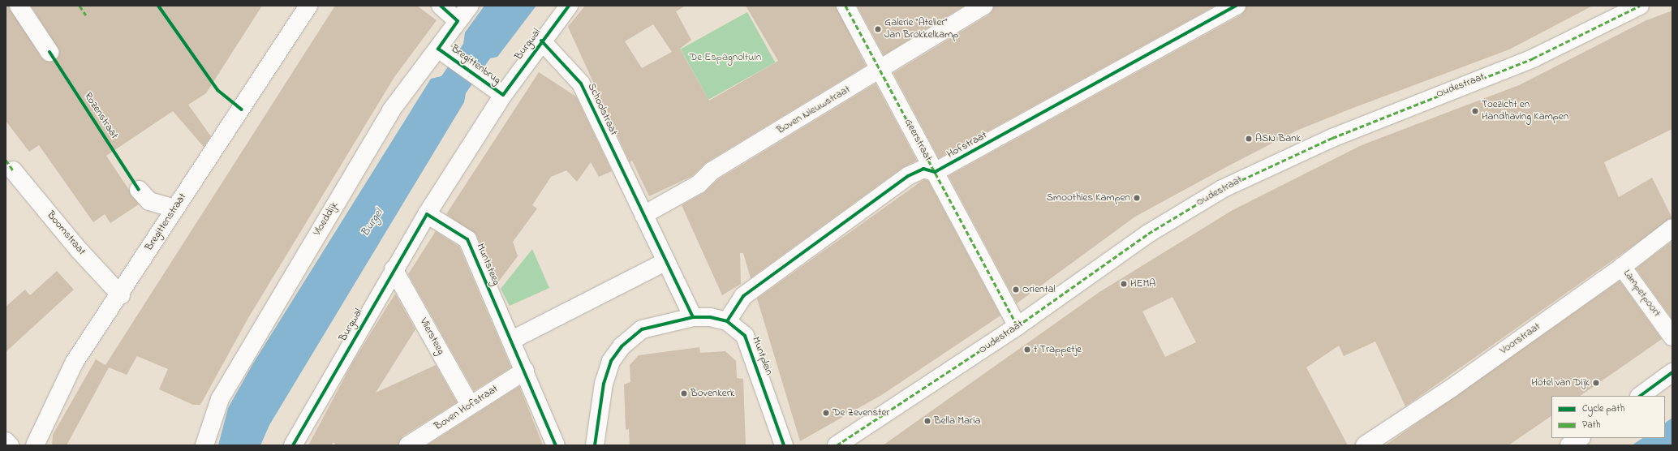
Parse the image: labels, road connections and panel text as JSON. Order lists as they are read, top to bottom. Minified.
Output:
{"streets":{"street":["Burgwal","Bregittenbrug","Oudestraat","Schoolstraat","Boven Nieuwstraat","Geerstraat","Hofstraat","Vloeddijk","Bregittenstraat","Boomstraat","Muntsteeg","Lampetpoort","Vliersteeg","Voorstraat","Muntplein","Boven Hofstraat"],"cycle path":["Rozenstraat"]},"crossings":[["Burgwal","Bregittenbrug"],["Burgwal","Schoolstraat"],["Burgwal","Muntsteeg"],["Burgwal","Vliersteeg"],["Bregittenbrug","Vloeddijk"],["Oudestraat","Geerstraat"],["Schoolstraat","Boven Nieuwstraat"],["Boven Nieuwstraat","Geerstraat"],["Geerstraat","Hofstraat"],["Bregittenstraat","Boomstraat"],["Lampetpoort","Voorstraat"],["Vliersteeg","Boven Hofstraat"]],"water":["Burgel"],"parks":["De Espagnoltuin"],"places":["Galerie “Atelier” Jan Brokkelkamp","Toezicht en Handhaving Kampen","ASN Bank","Smoothies Kampen","HEMA","Oriental","t Trappetje","Hotel van Dijk","Bovenkerk","De Zevenster","Bella Maria"],"legend":["Cycle path","Path"]}
